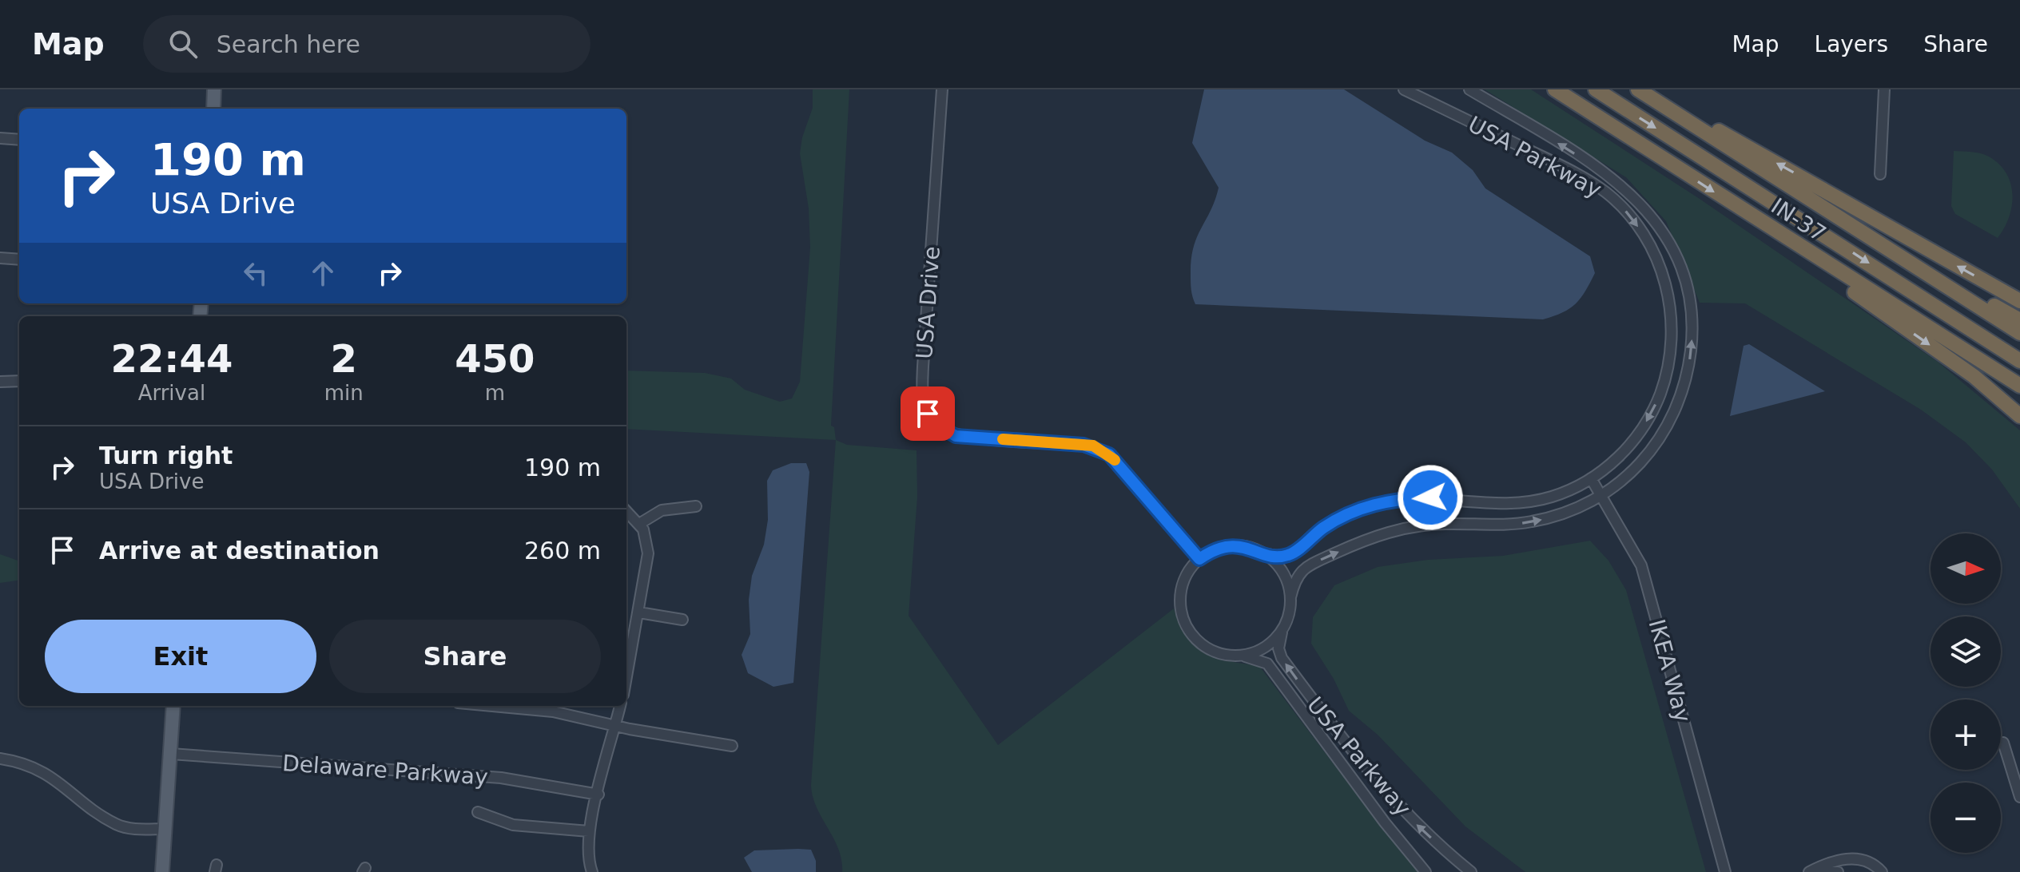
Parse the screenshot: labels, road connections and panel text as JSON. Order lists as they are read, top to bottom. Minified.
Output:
{"streets":{"highway":["IN-37"],"street":["USA Parkway","USA Drive","IKEA Way","Delaware Parkway"]},"crossings":[["USA Parkway","USA Drive"],["USA Parkway","IKEA Way"]],"north":"right","page":{"header":"Map","search":"Search here","nav":["Map","Layers","Share"],"turn":["190 m","USA Drive"],"eta":["22:44","Arrival","2","min","450","m"],"list":[{"name":"Turn right","note":"USA Drive","value":"190 m"},{"name":"Arrive at destination","value":"260 m"}],"map_buttons":["+","−"],"buttons":["Exit","Share"]}}
